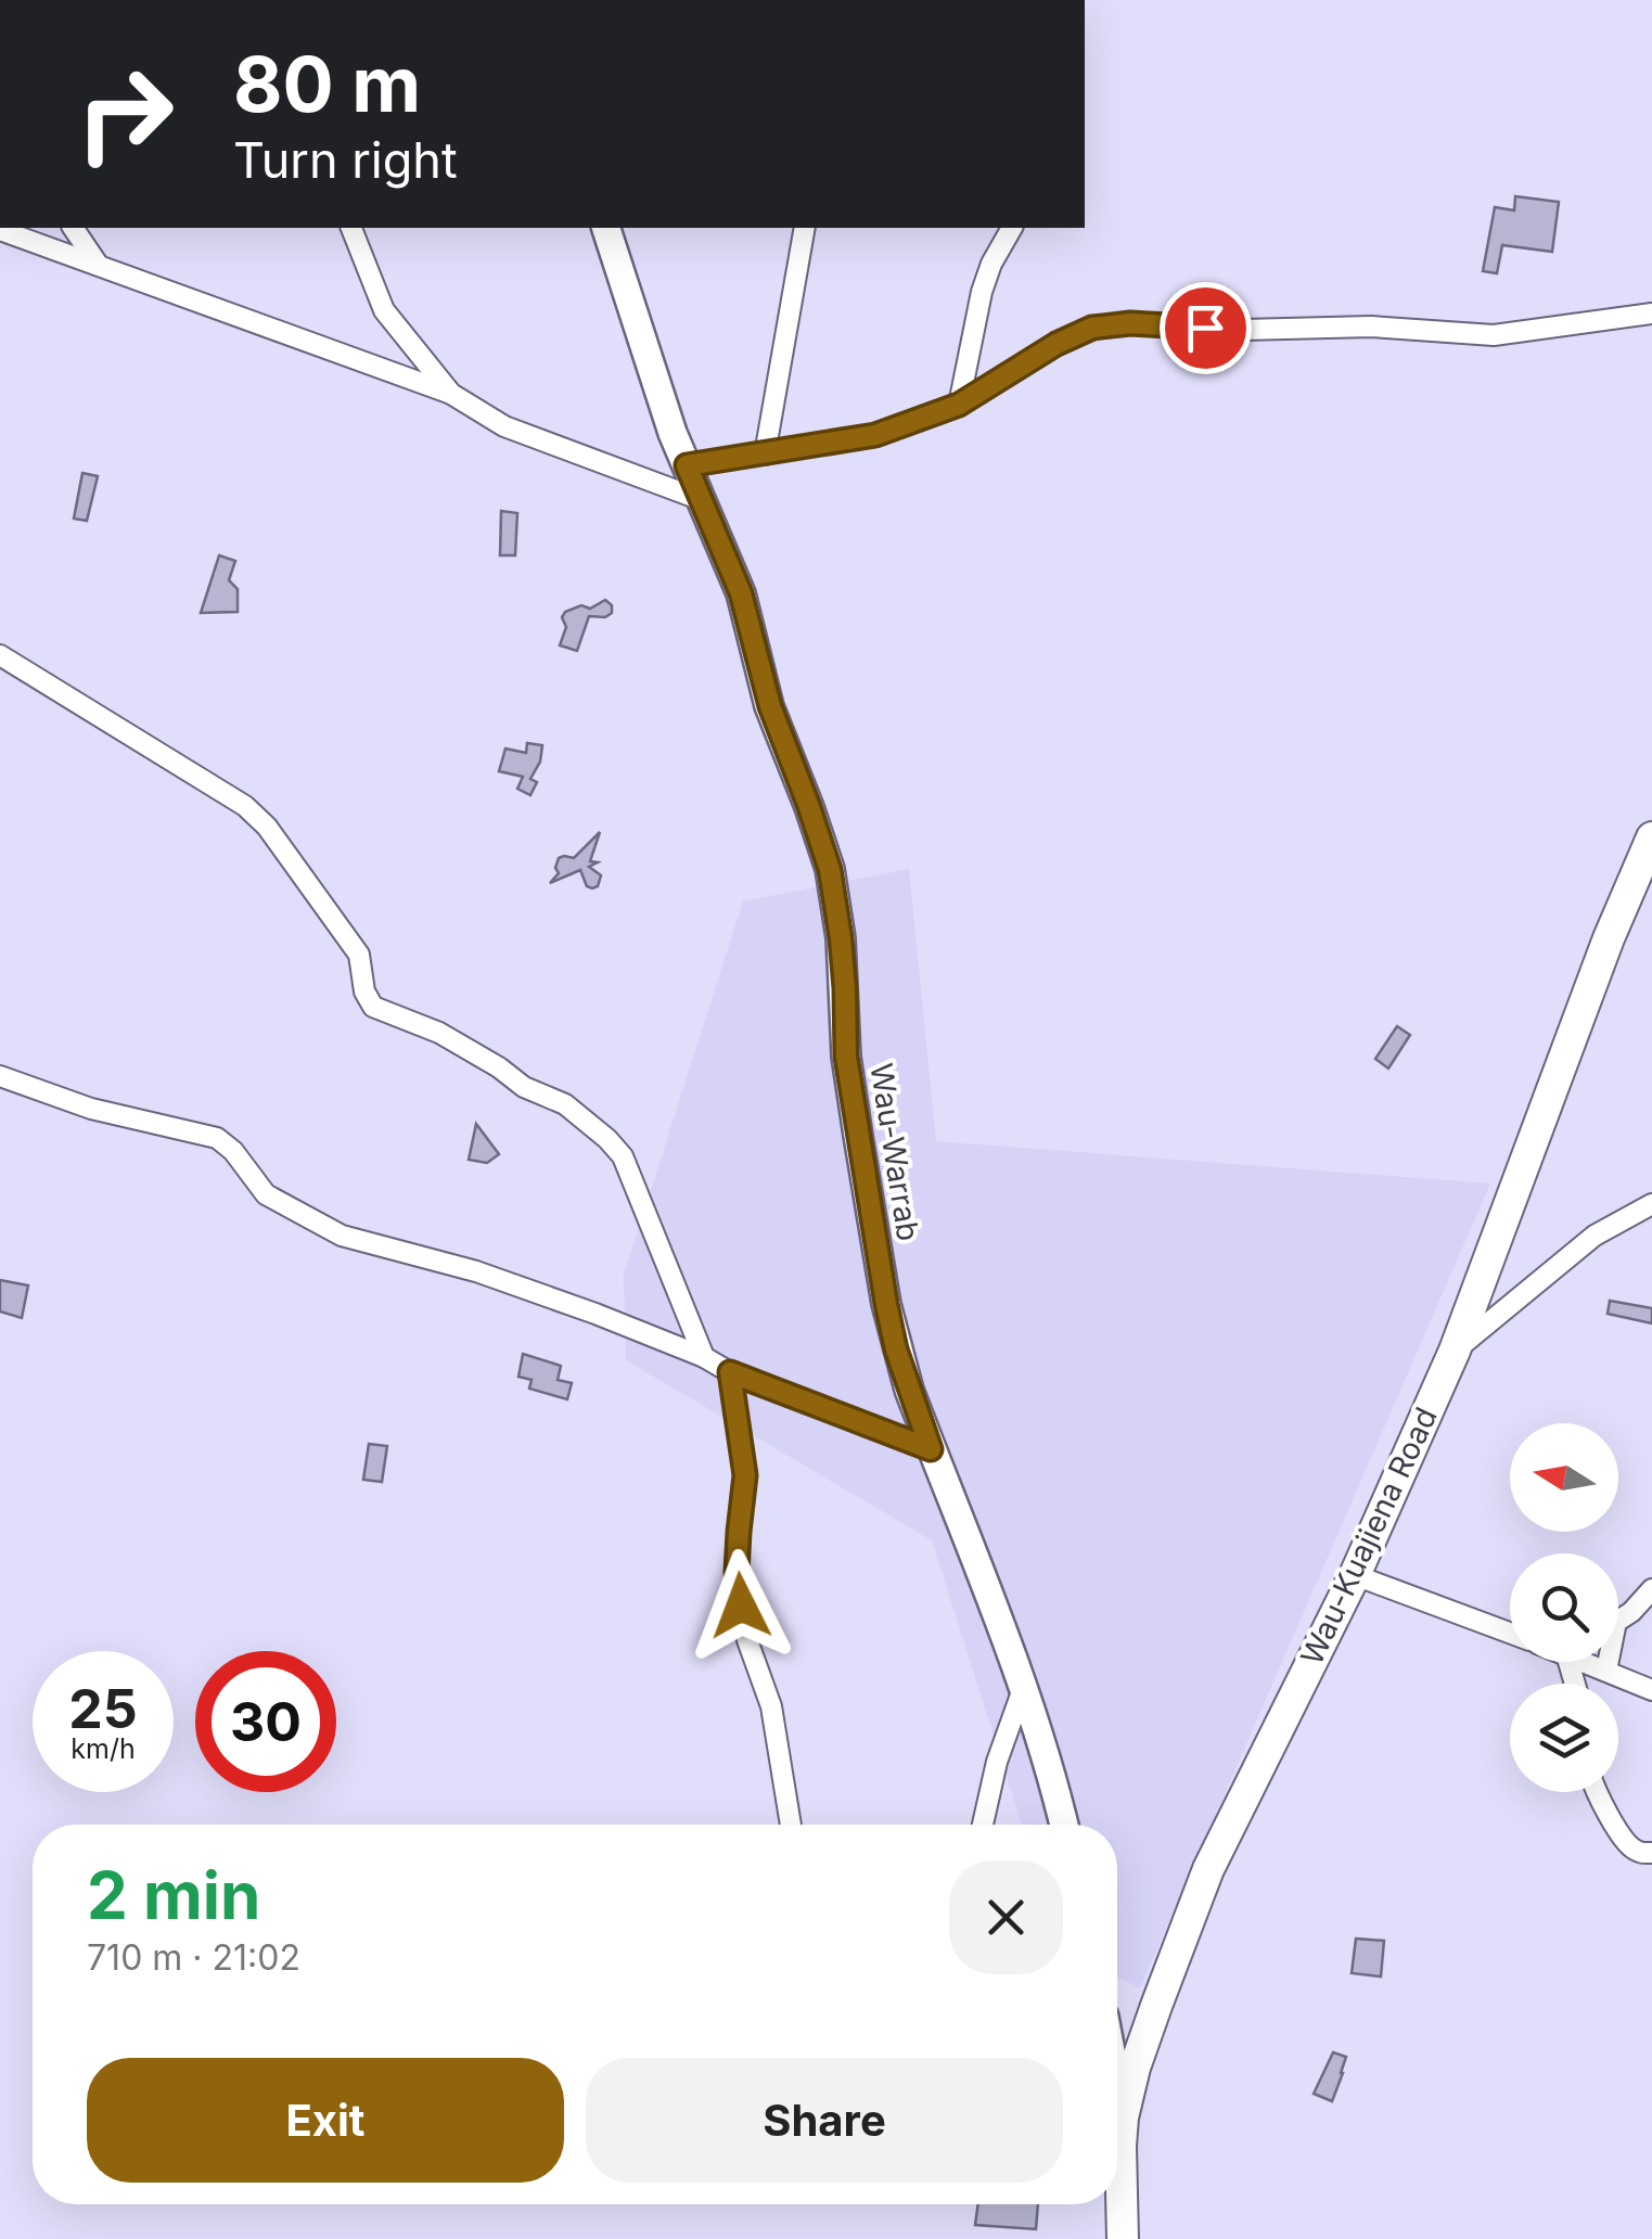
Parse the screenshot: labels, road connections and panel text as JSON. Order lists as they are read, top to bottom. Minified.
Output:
{"streets":{"main road":["Wau-Warrab","Wau-Kuajiena Road"]},"north":"left","page":{"turn":["80 m","Turn right"],"speed":"25 km/h","limit":"30","heading":["2 min","710 m · 21:02"],"buttons":["Exit","Share"]}}
